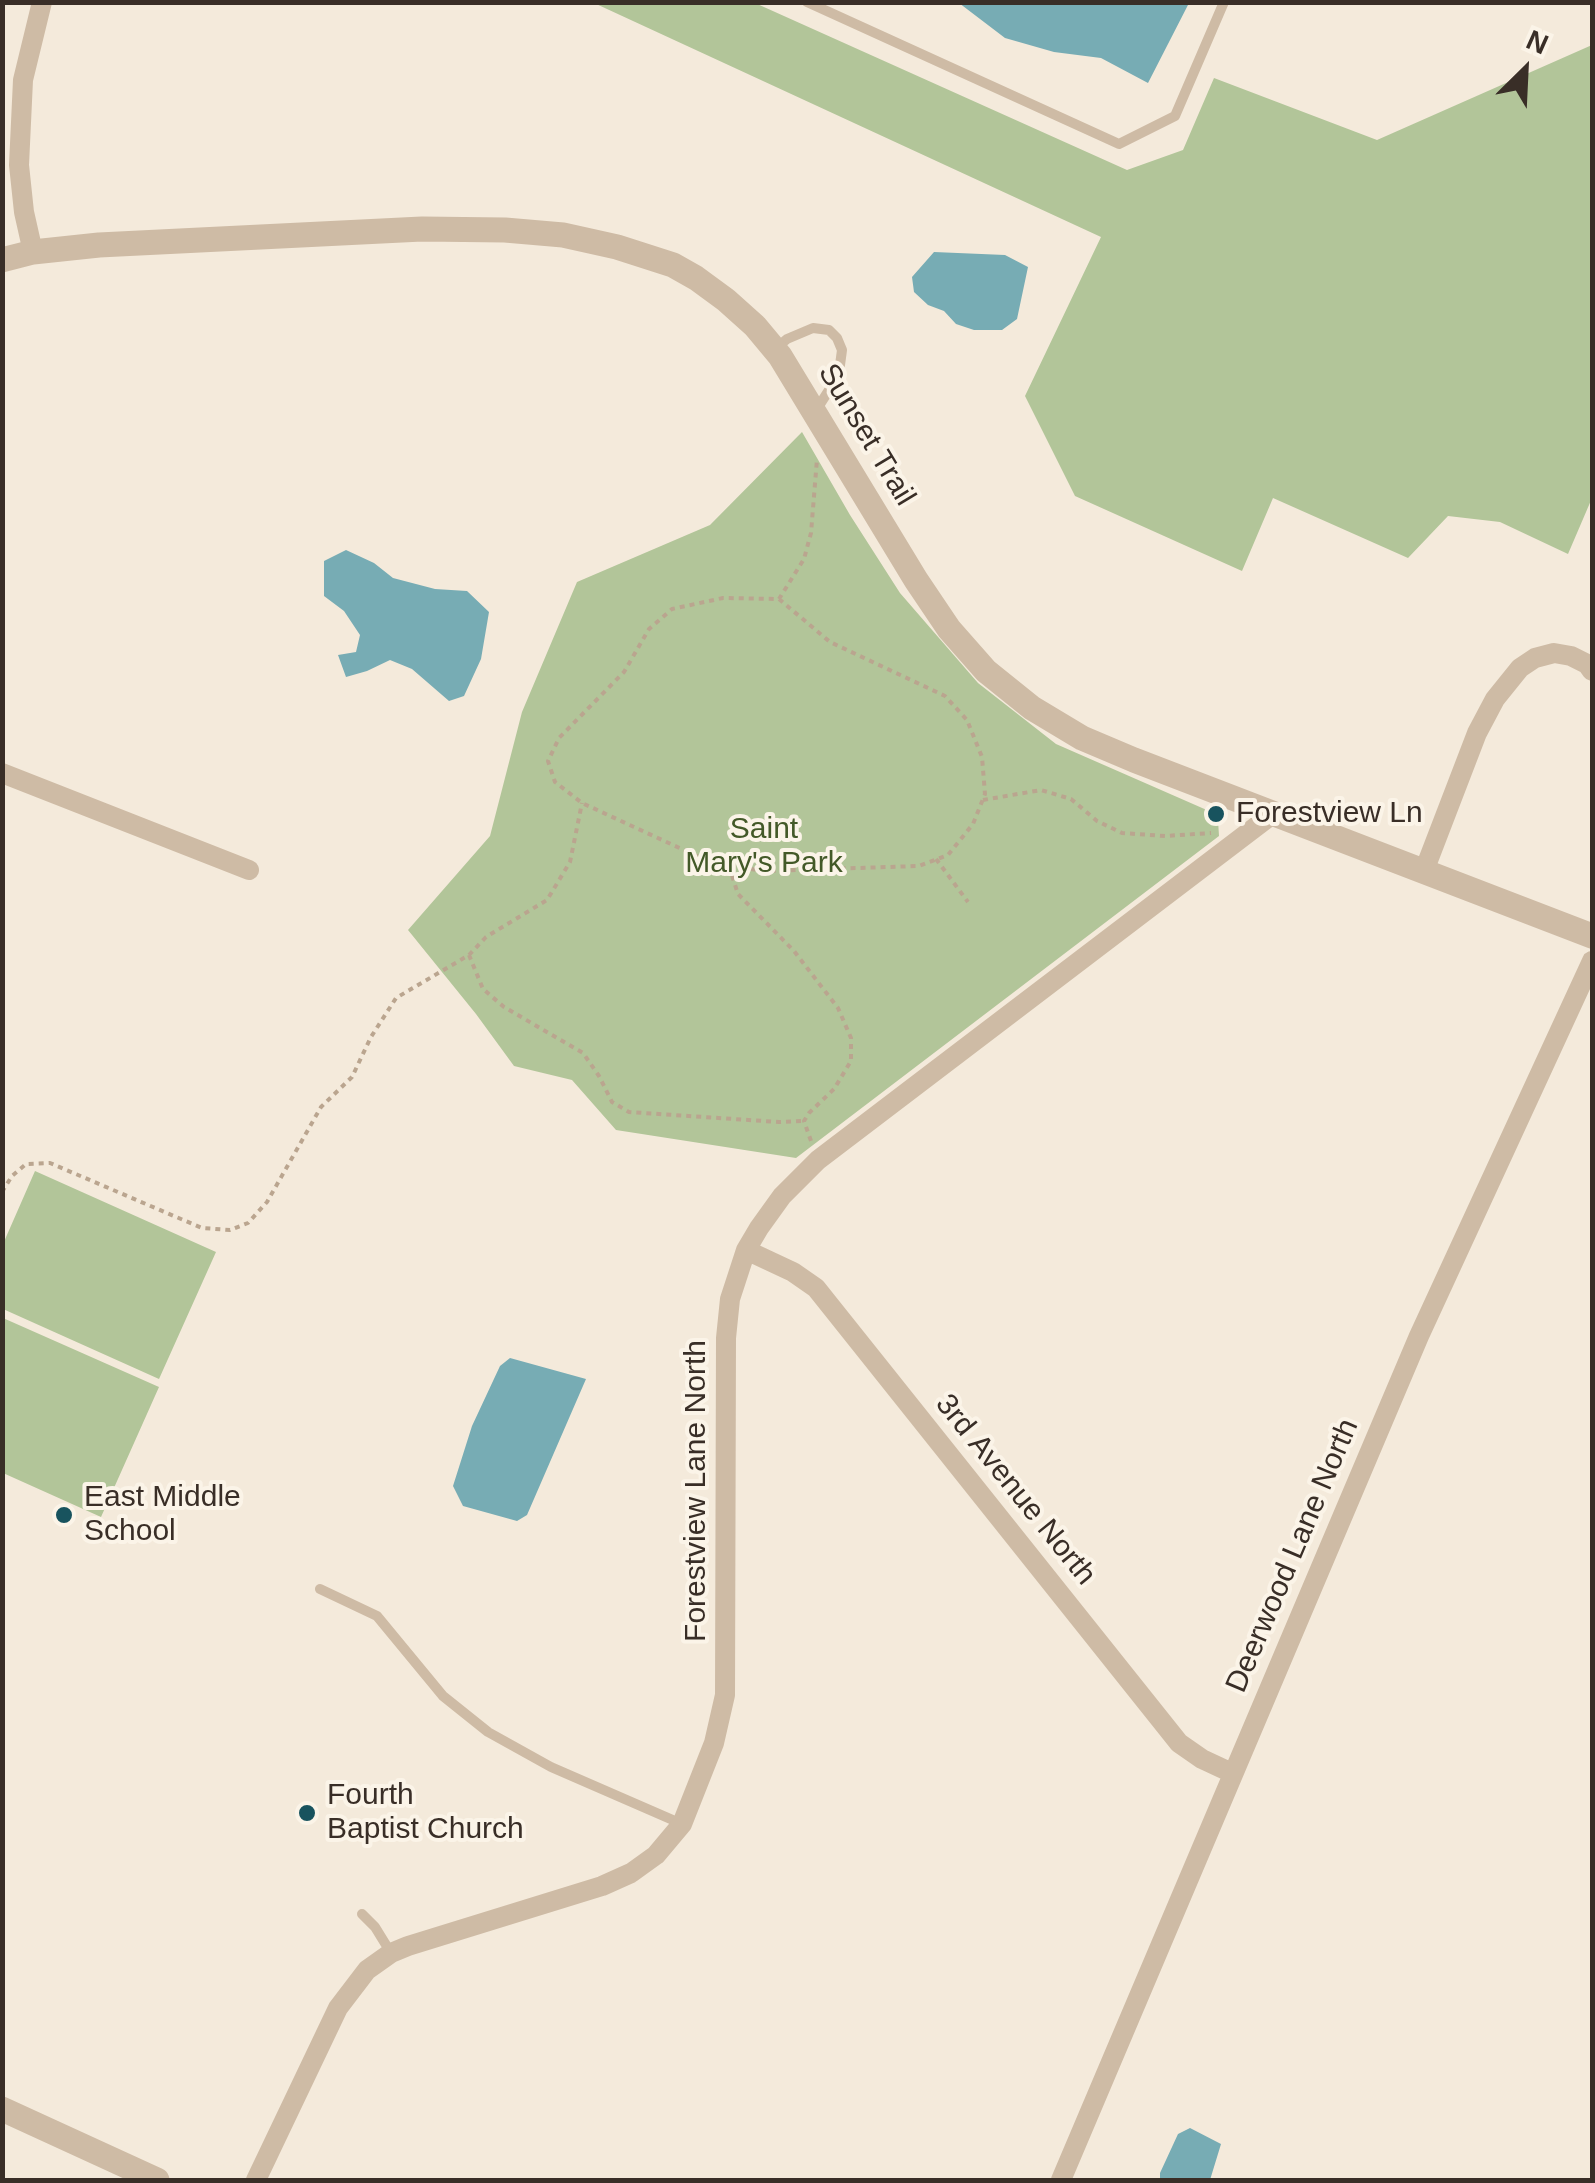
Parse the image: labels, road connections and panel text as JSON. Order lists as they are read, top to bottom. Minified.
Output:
{"streets":{"street":["Sunset Trail","3rd Avenue North","Forestview Lane North","Deerwood Lane North"]},"crossings":[["Sunset Trail","Forestview Lane North"],["3rd Avenue North","Forestview Lane North"],["3rd Avenue North","Deerwood Lane North"]],"parks":["Saint Mary's Park"],"places":["Forestview Ln","East Middle School","Fourth Baptist Church"],"north":"top right"}
